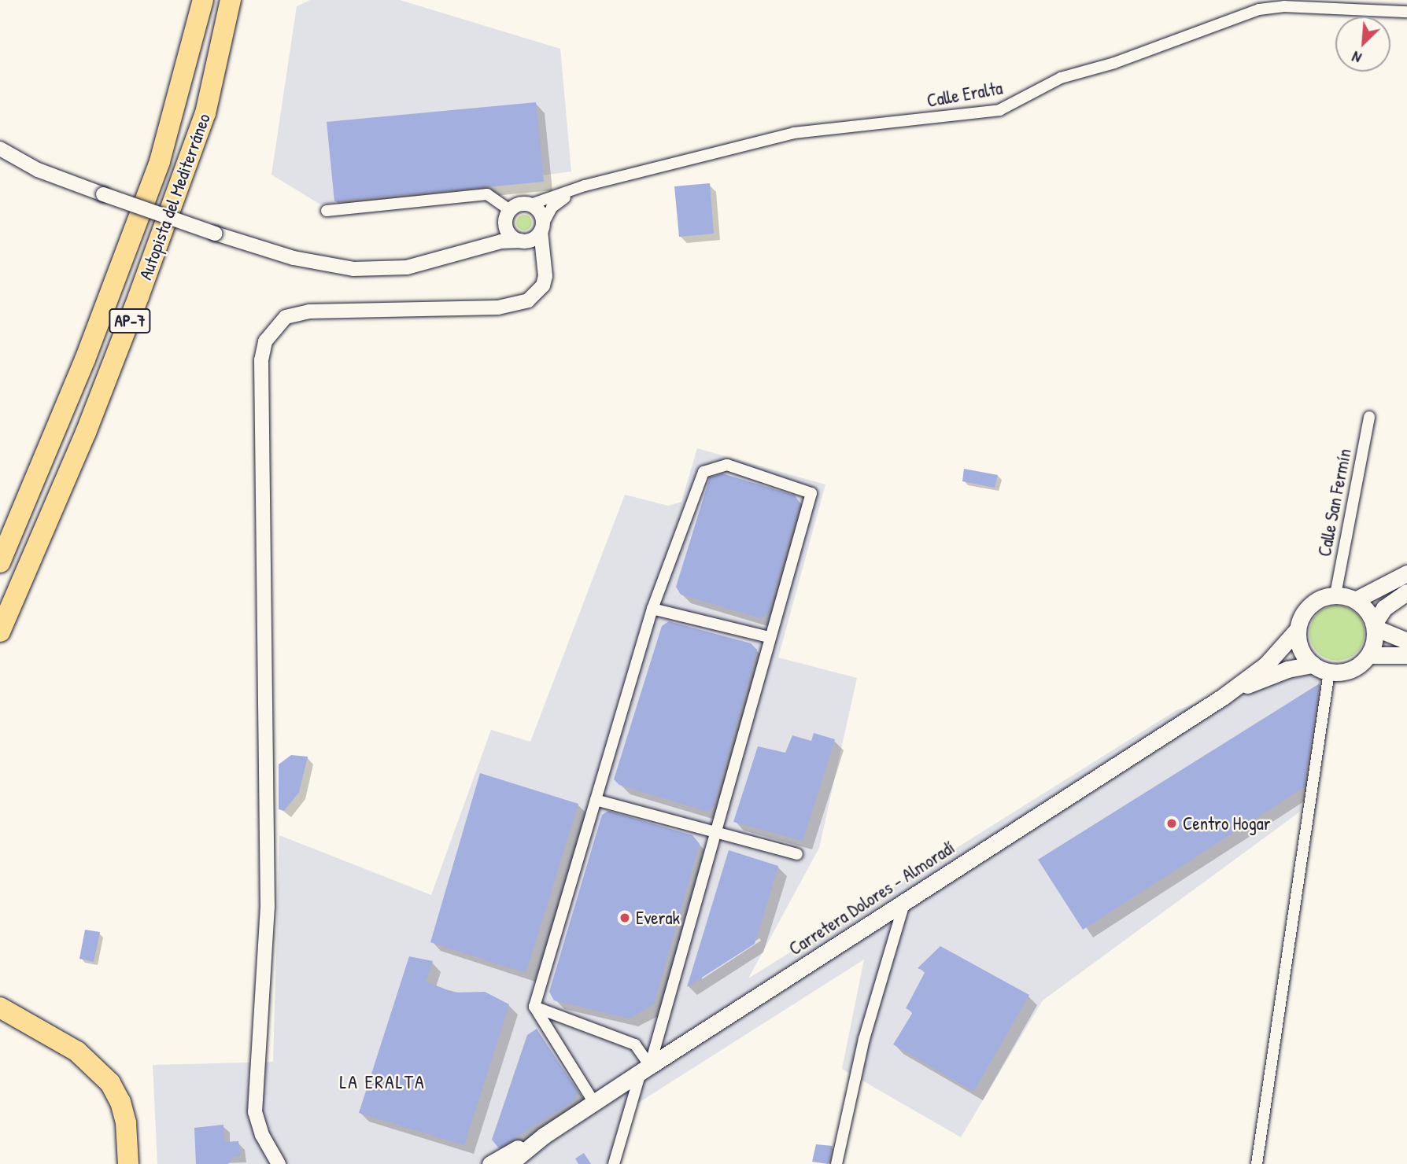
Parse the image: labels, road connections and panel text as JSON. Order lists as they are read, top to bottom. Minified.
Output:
{"streets":{"highway":["Autopista del Mediterráneo","AP-7"],"main road":["Carretera Dolores - Almoradí"],"street":["Calle Eralta","Calle San Fermín"]},"districts":["LA ERALTA"],"places":["Centro Hogar","Everak"],"north":"bottom left"}
